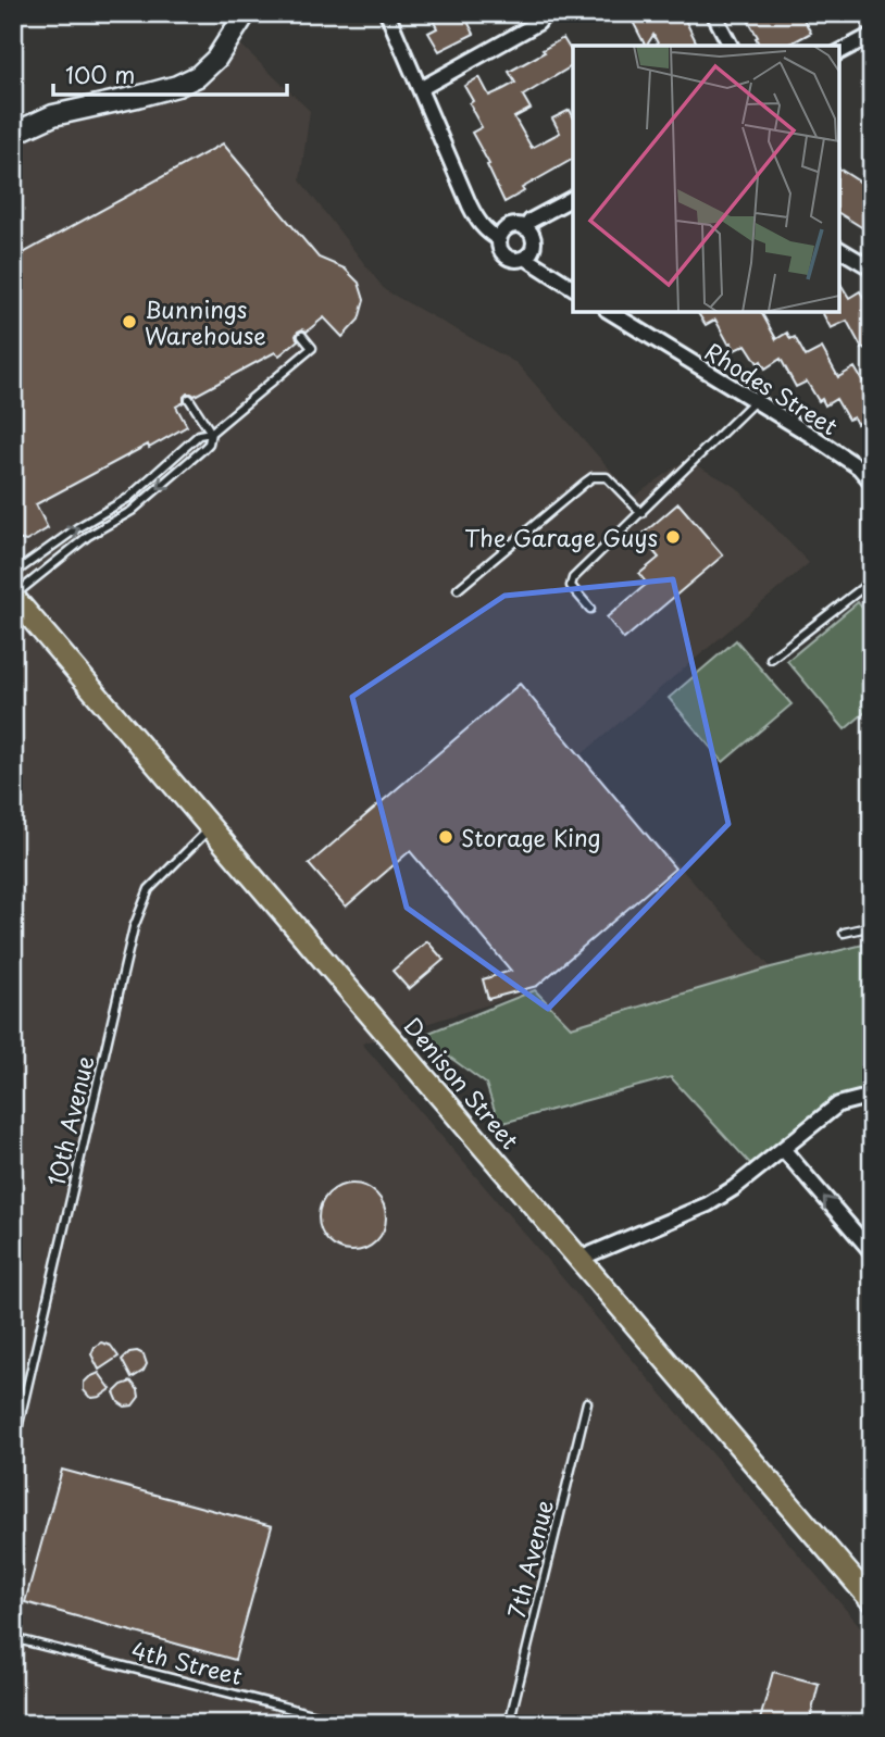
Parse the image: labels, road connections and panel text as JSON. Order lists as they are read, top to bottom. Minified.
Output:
{"streets":{"main road":["Denison Street"],"street":["Rhodes Street"],"lane":["10th Avenue","7th Avenue","4th Street"]},"crossings":[["Denison Street","10th Avenue"]],"places":["Bunnings Warehouse","The Garage Guys","Storage King"],"scale_bar":"100 m"}
